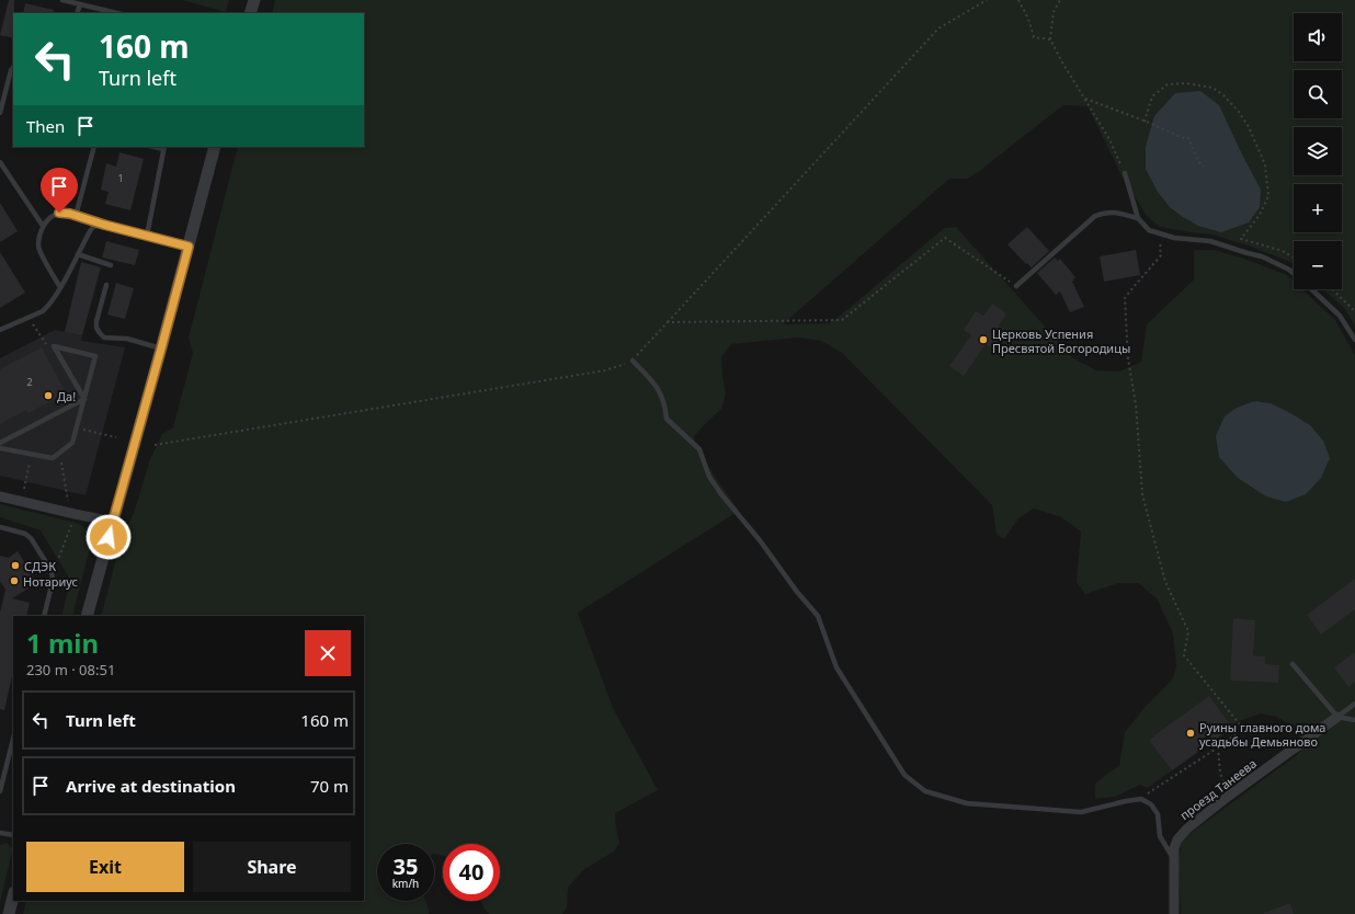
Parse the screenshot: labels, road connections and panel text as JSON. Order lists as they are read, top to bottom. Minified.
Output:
{"streets":{"street":["проезд Танеева"]},"places":["Церковь Успения Пресвятой Богородицы","Да!","СДЭК","Нотариус","Руины главного дома усадьбы Демьяново"],"house_numbers":["1","2"],"page":{"map_buttons":["+","−"],"turn":["160 m","Turn left"],"then":"Then","heading":["1 min","230 m · 08:51"],"list":[{"name":"Turn left","value":"160 m"},{"name":"Arrive at destination","value":"70 m"}],"buttons":["Exit","Share"],"speed":"35 km/h","limit":"40"}}
